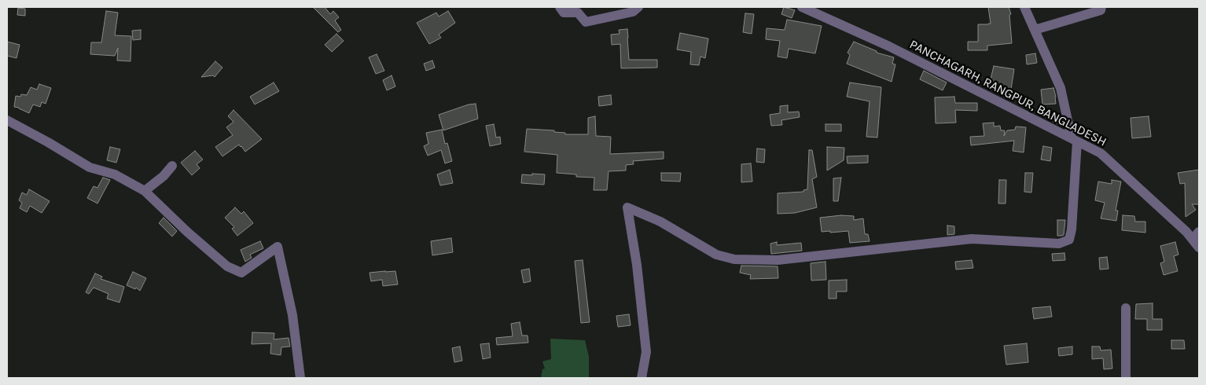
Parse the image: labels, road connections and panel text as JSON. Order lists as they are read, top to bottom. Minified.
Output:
{"streets":{"street":["PANCHAGARH, RANGPUR, BANGLADESH"]}}
